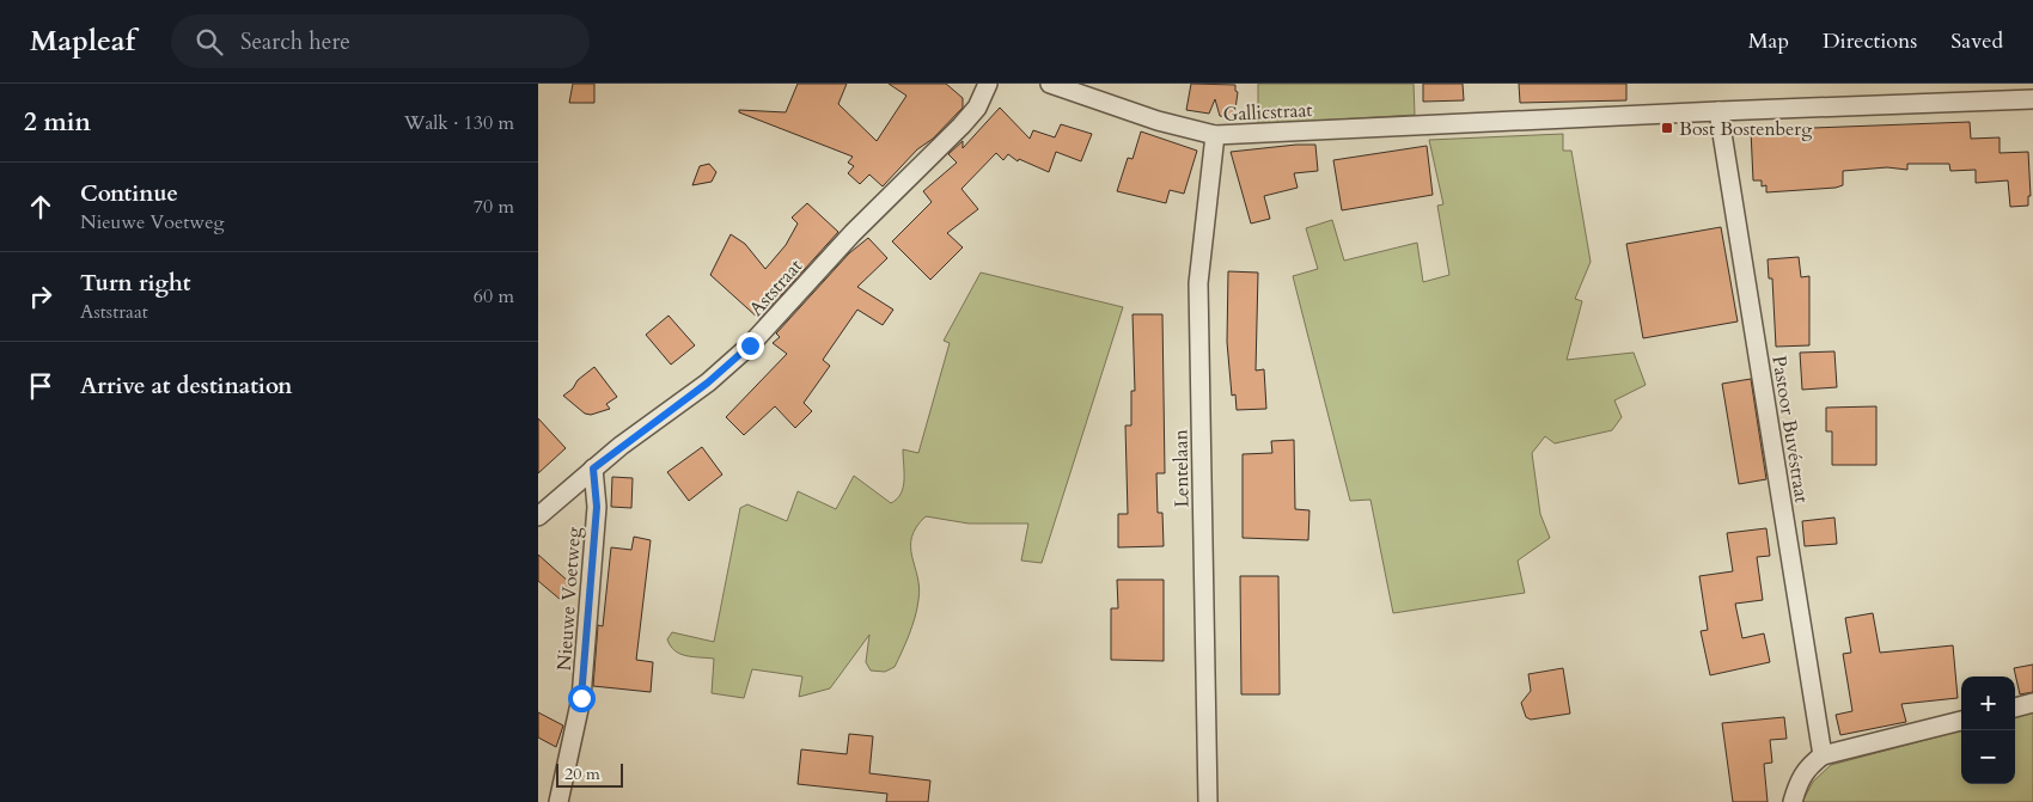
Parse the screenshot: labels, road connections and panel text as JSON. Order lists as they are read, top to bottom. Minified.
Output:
{"streets":{"street":["Gallicstraat","Aststraat","Pastoor Buvéstraat","Lentelaan","Nieuwe Voetweg"]},"crossings":[["Gallicstraat","Pastoor Buvéstraat"],["Gallicstraat","Lentelaan"],["Aststraat","Nieuwe Voetweg"]],"places":{"transit":["Bost Bostenberg"]},"scale_bar":"20 m","page":{"header":"Mapleaf","search":"Search here","nav":["Map","Directions","Saved"],"heading":["2 min","Walk · 130 m"],"list":[["Continue","Nieuwe Voetweg","70 m"],["Turn right","Aststraat","60 m"],"Arrive at destination"],"map_buttons":["+","−"],"scale":"20 m"}}
